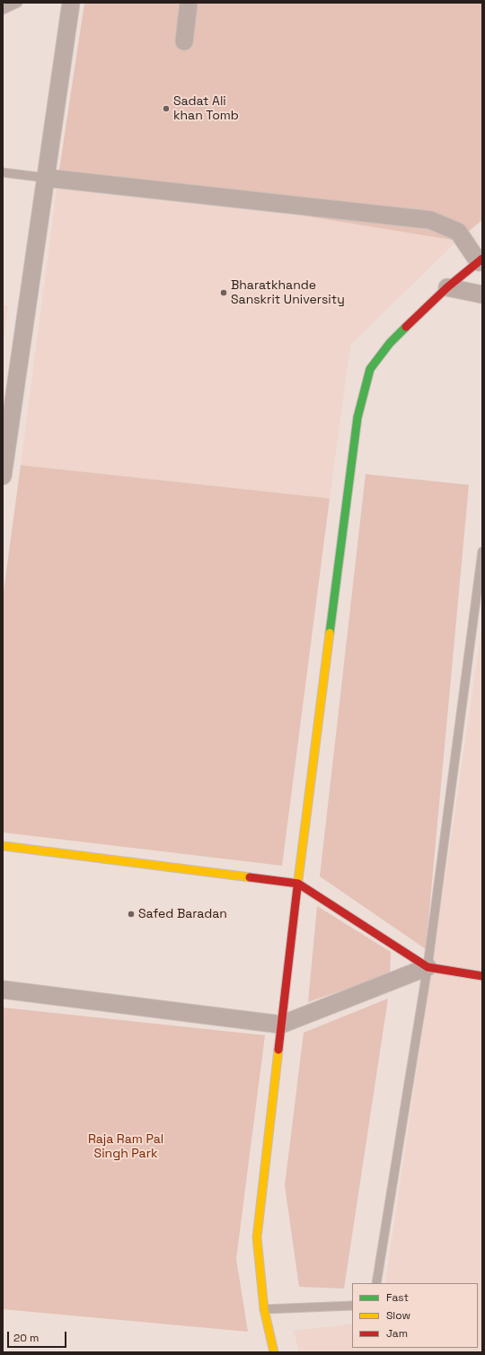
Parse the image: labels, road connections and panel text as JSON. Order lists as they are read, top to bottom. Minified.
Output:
{"parks":["Raja Ram Pal Singh Park"],"places":["Sadat Ali khan Tomb","Bharatkhande Sanskrit University","Safed Baradan"],"legend":["Fast","Slow","Jam"],"scale_bar":"20 m"}
